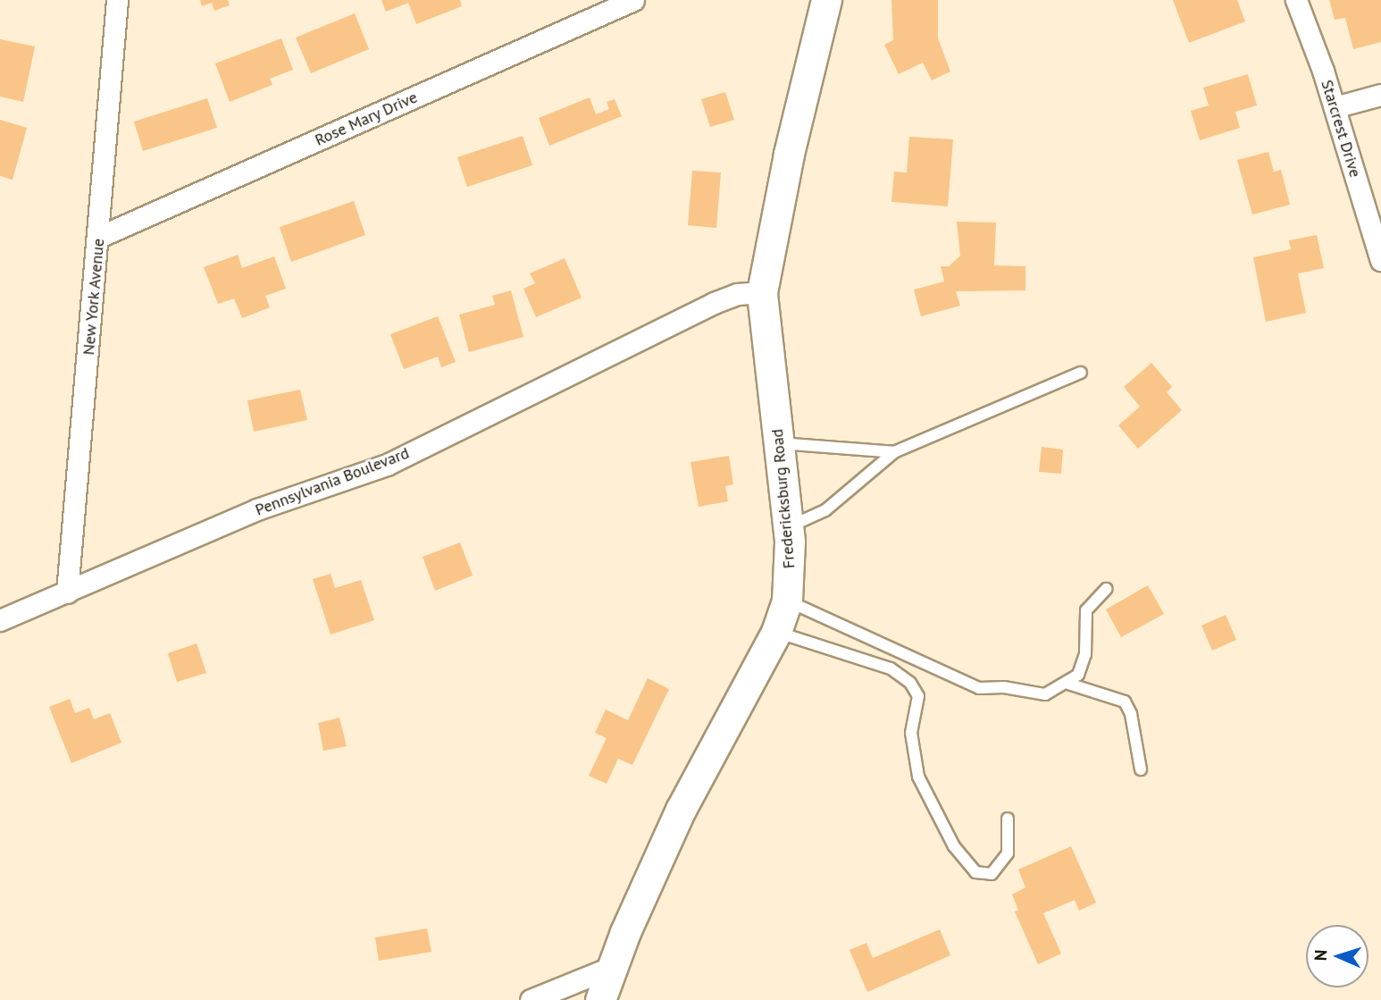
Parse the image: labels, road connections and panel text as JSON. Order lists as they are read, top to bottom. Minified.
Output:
{"streets":{"street":["Rose Mary Drive","Starcrest Drive","New York Avenue","Pennsylvania Boulevard","Fredericksburg Road"]},"crossings":[["Rose Mary Drive","New York Avenue"],["New York Avenue","Pennsylvania Boulevard"],["Pennsylvania Boulevard","Fredericksburg Road"]],"north":"left"}
